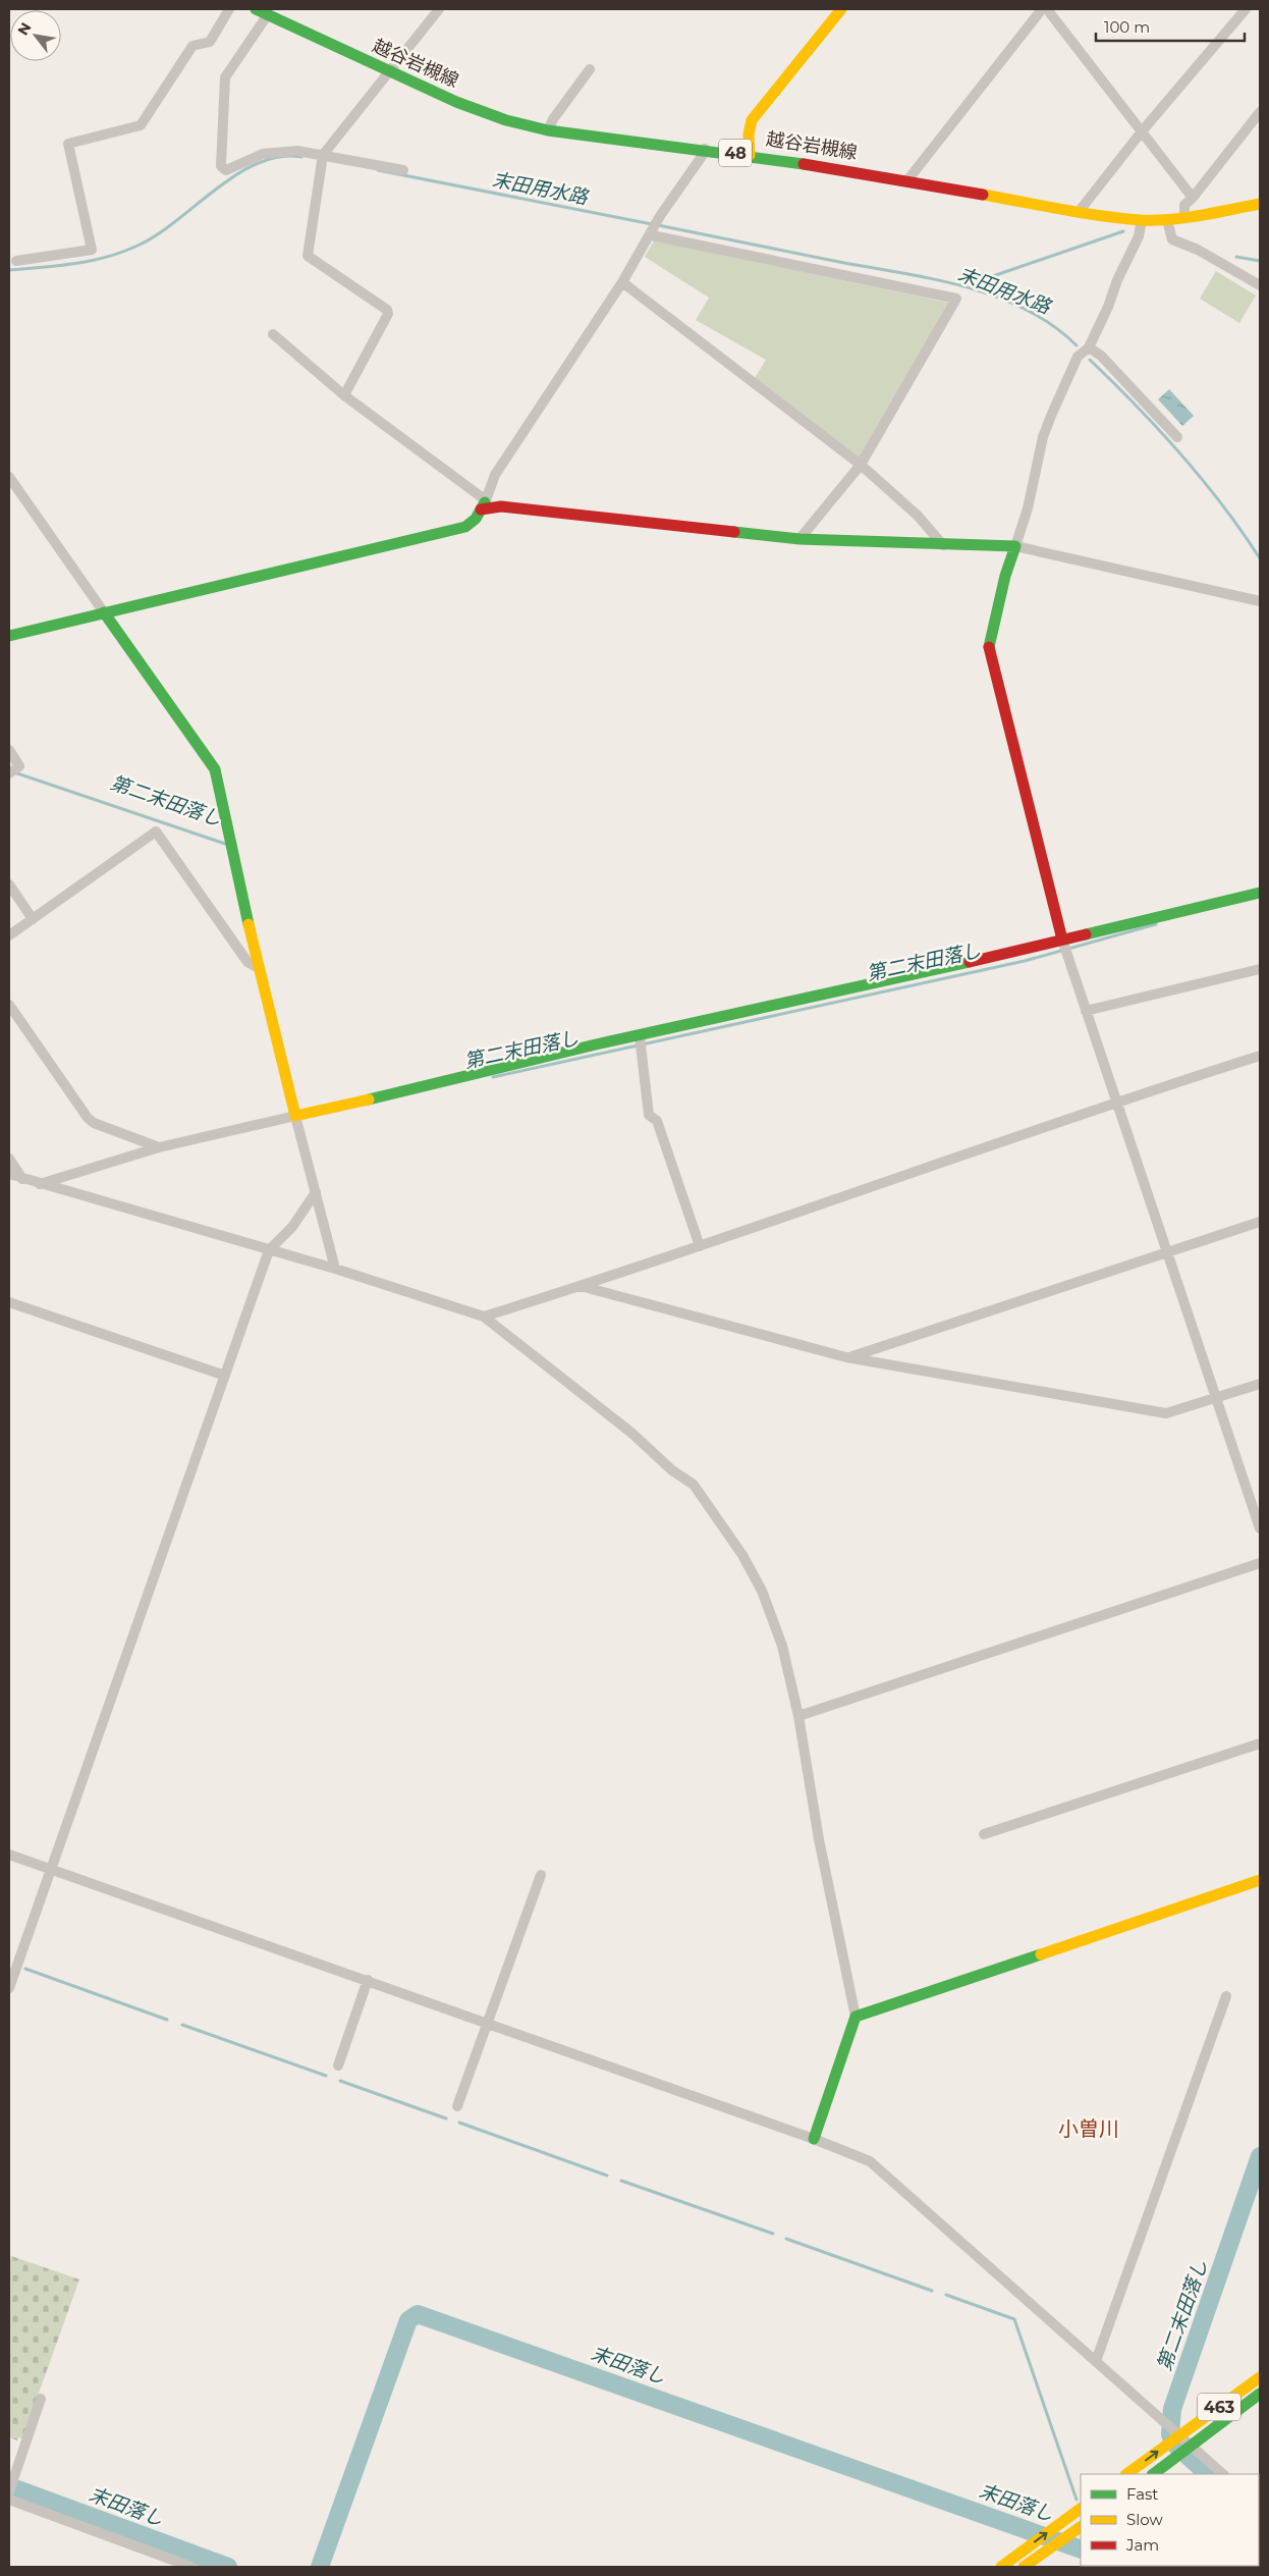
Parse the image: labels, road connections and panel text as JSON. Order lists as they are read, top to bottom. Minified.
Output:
{"streets":{"main road":["越谷岩槻線","48","463"]},"districts":["小曽川"],"water":["末田用水路","第二末田落し","末田落し"],"legend":["Fast","Slow","Jam"],"scale_bar":"100 m","north":"top left"}
